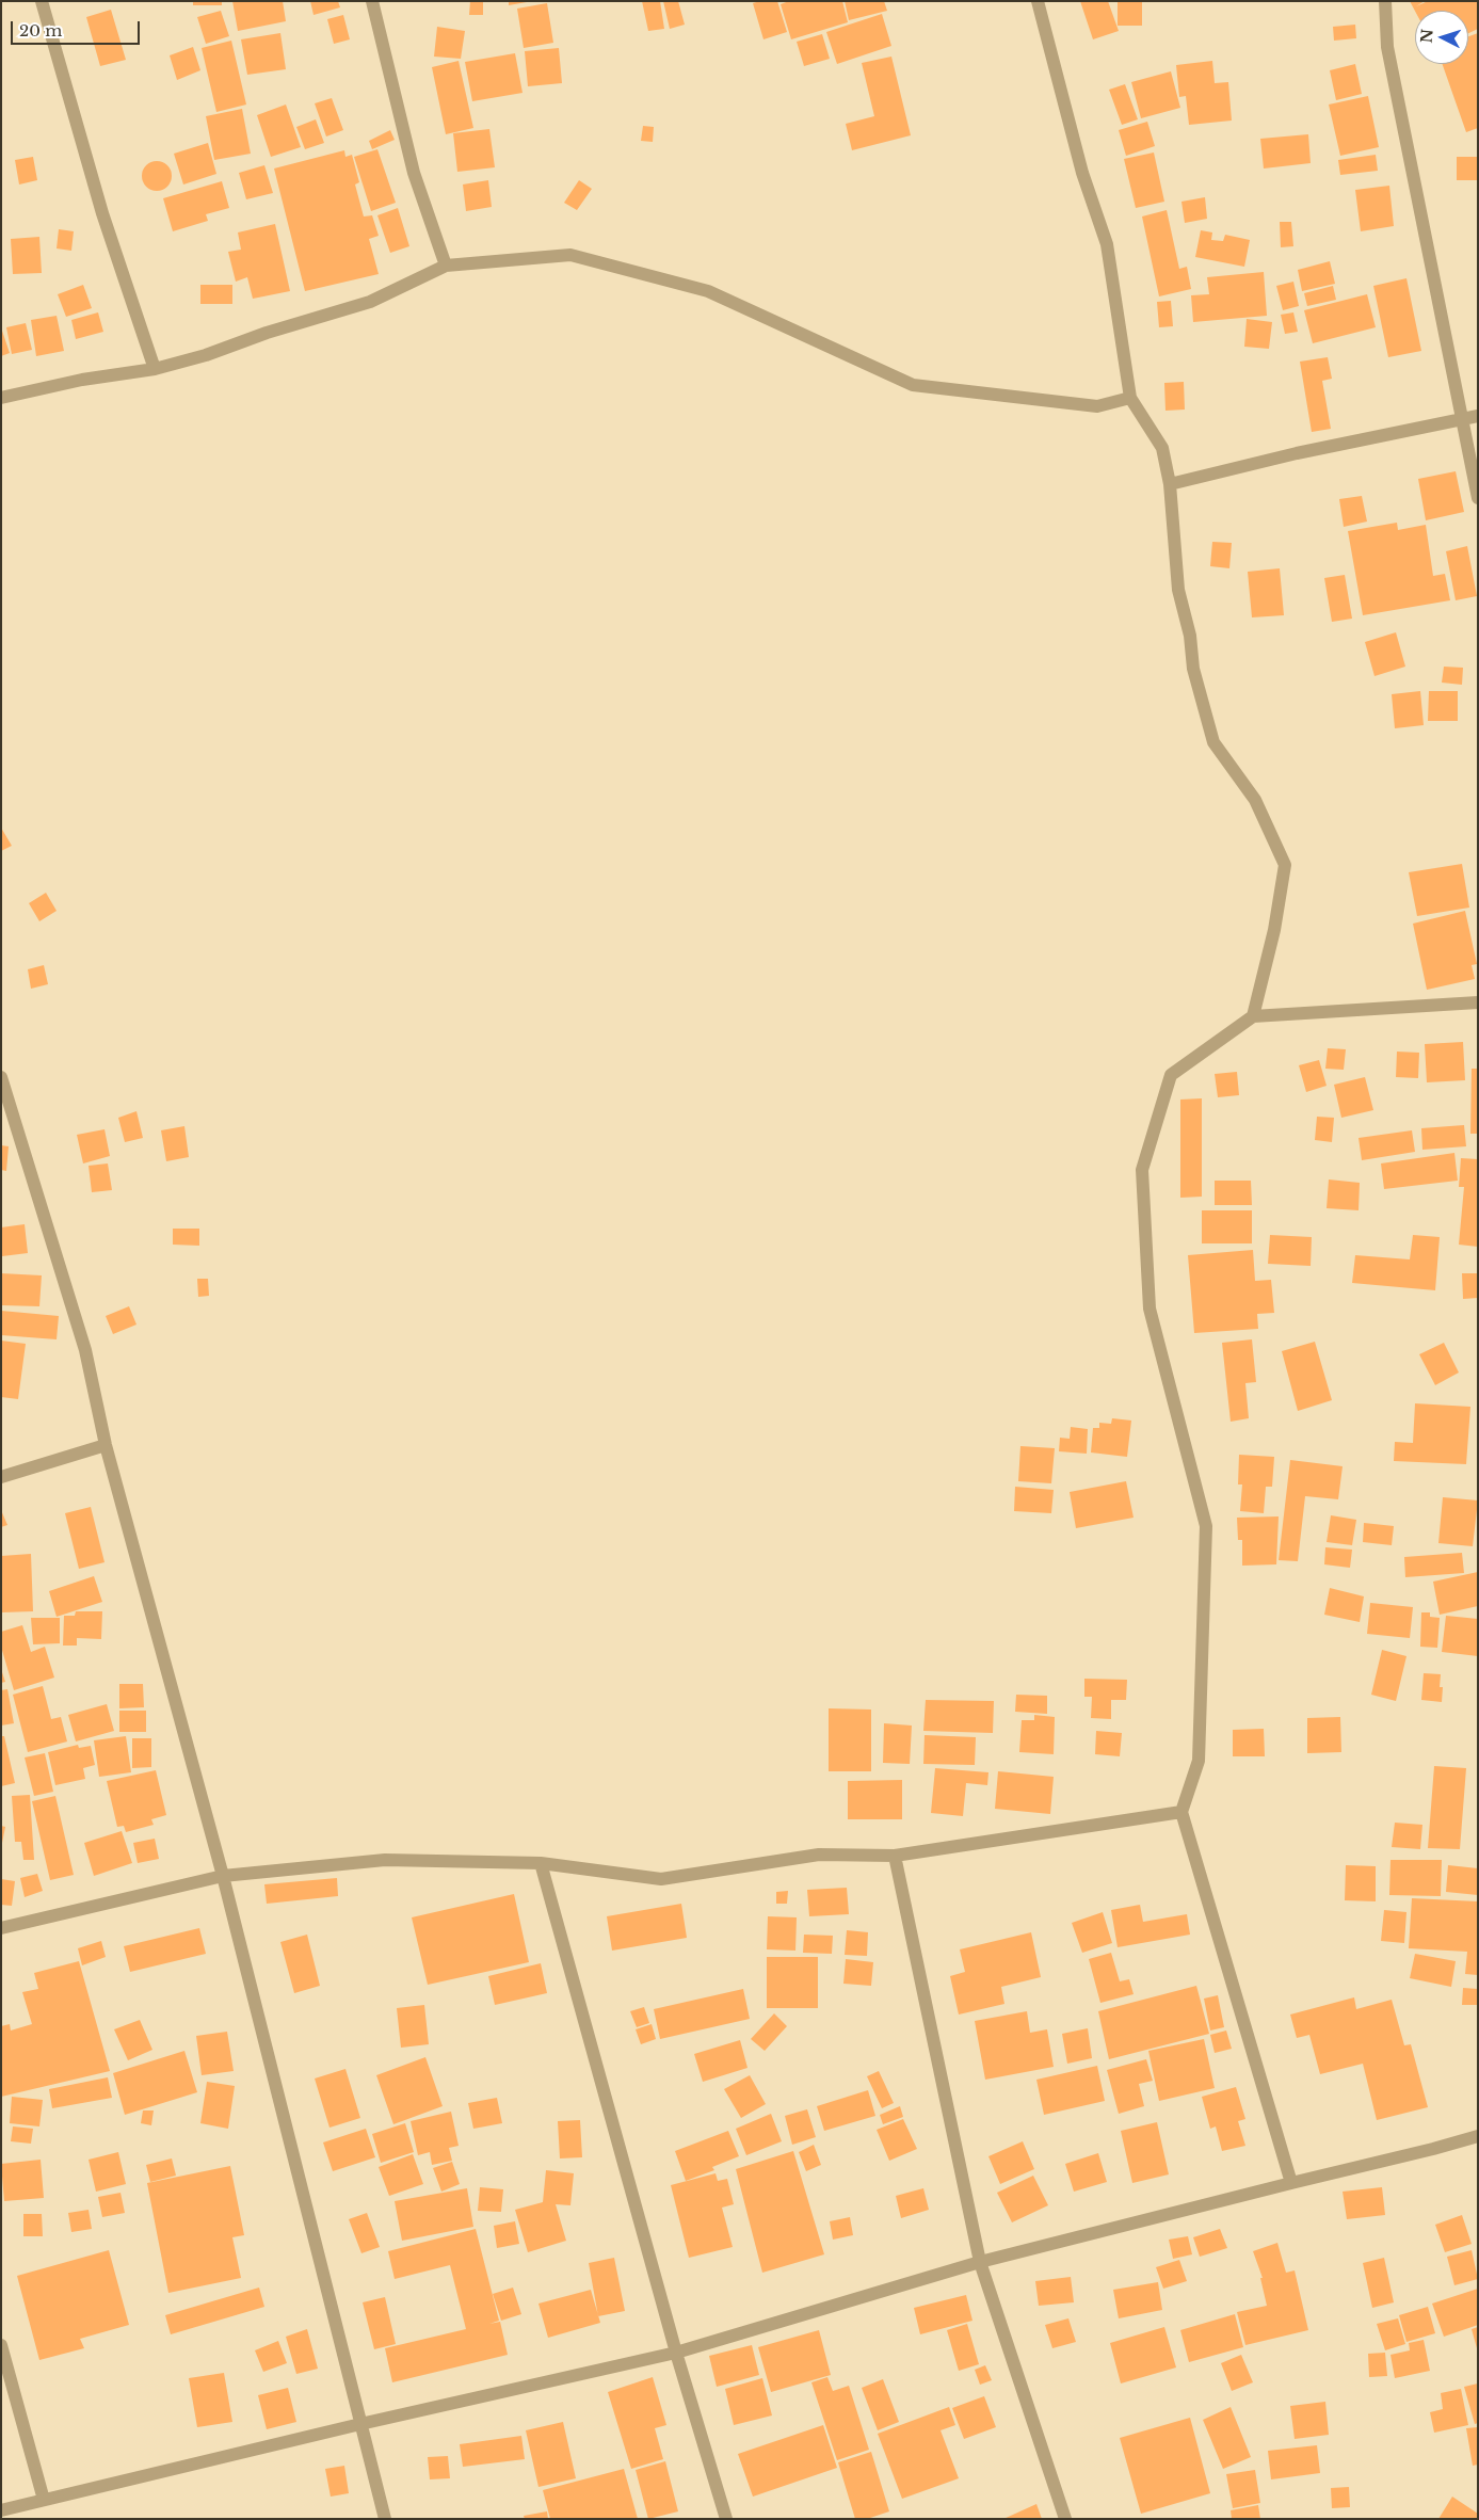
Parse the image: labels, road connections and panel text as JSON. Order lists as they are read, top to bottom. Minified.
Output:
{"scale_bar":"20 m","north":"left"}
